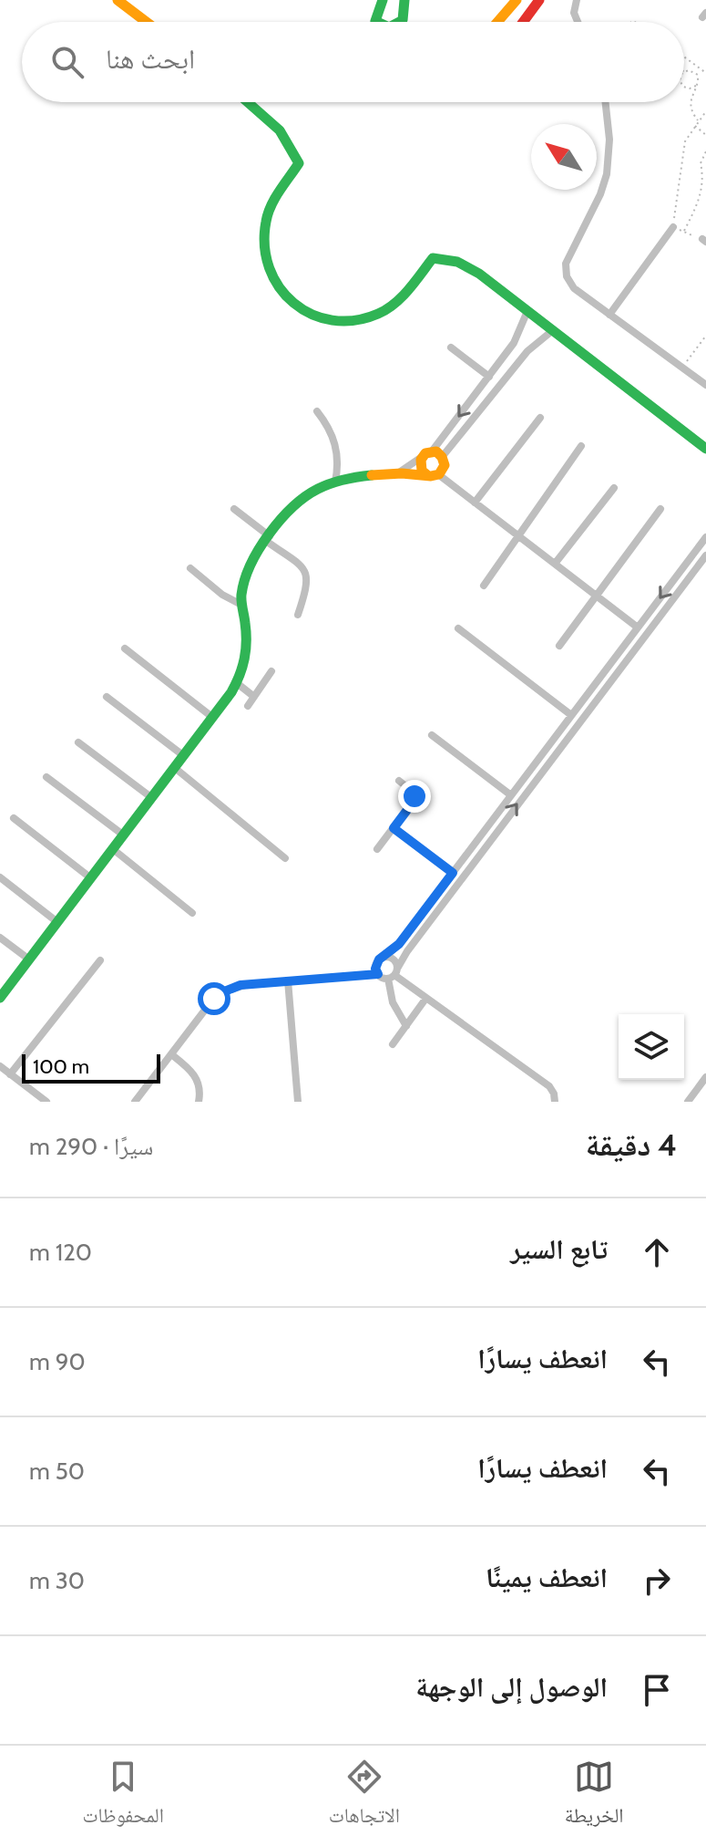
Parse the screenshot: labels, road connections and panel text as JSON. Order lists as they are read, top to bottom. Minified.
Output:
{"scale_bar":"100 m","north":"top left","page":{"search":"ابحث هنا","scale":"100 m","heading":["4 دقيقة","سيرًا · 290 m"],"list":[["تابع السير","120 m"],["انعطف يسارًا","90 m"],["انعطف يسارًا","50 m"],["انعطف يمينًا","30 m"],"الوصول إلى الوجهة"],"nav":["الخريطة","الاتجاهات","المحفوظات"]}}
